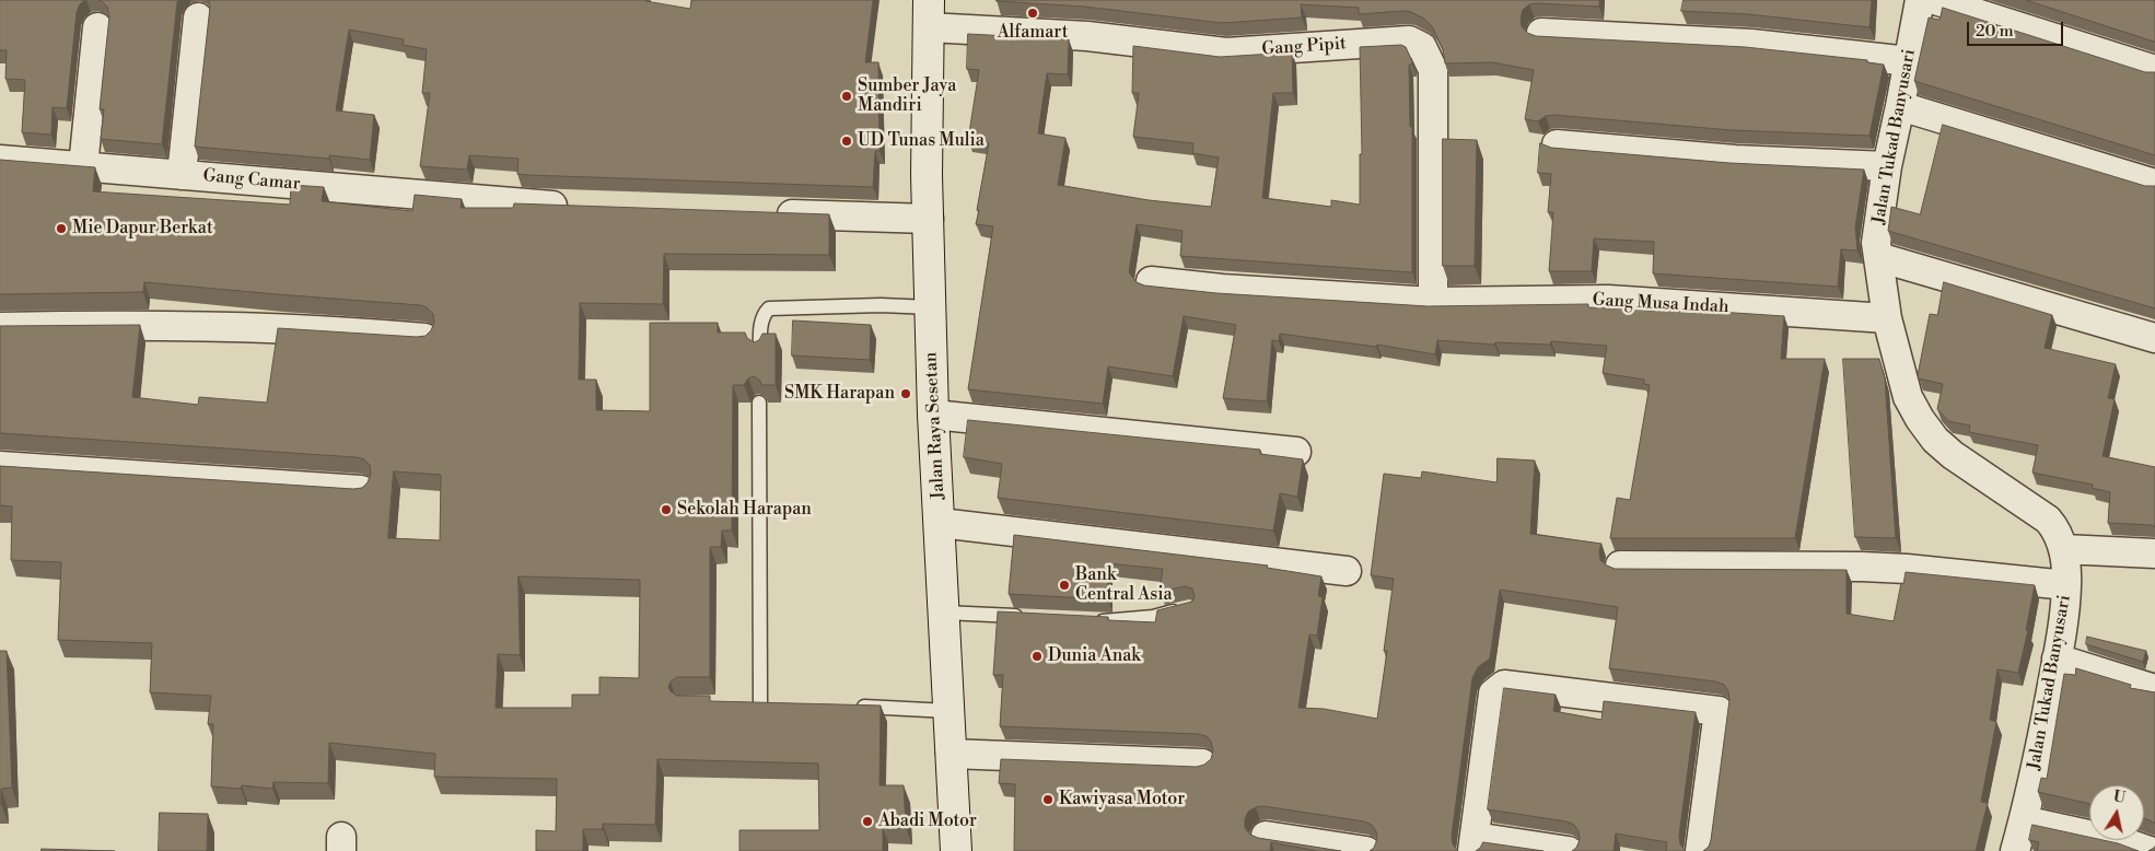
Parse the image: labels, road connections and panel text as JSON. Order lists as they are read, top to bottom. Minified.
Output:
{"streets":{"main road":["Jalan Raya Sesetan"],"street":["Gang Pipit","Jalan Tukad Banyusari","Gang Camar","Gang Musa Indah"]},"crossings":[["Gang Pipit","Gang Musa Indah"],["Gang Pipit","Jalan Raya Sesetan"],["Jalan Tukad Banyusari","Gang Musa Indah"]],"places":["Alfamart","Sumber Jaya Mandiri","UD Tunas Mulia","Mie Dapur Berkat","SMK Harapan","Sekolah Harapan","Bank Central Asia","Dunia Anak","Kawiyasa Motor","Abadi Motor"],"scale_bar":"20 m","north":"top"}
